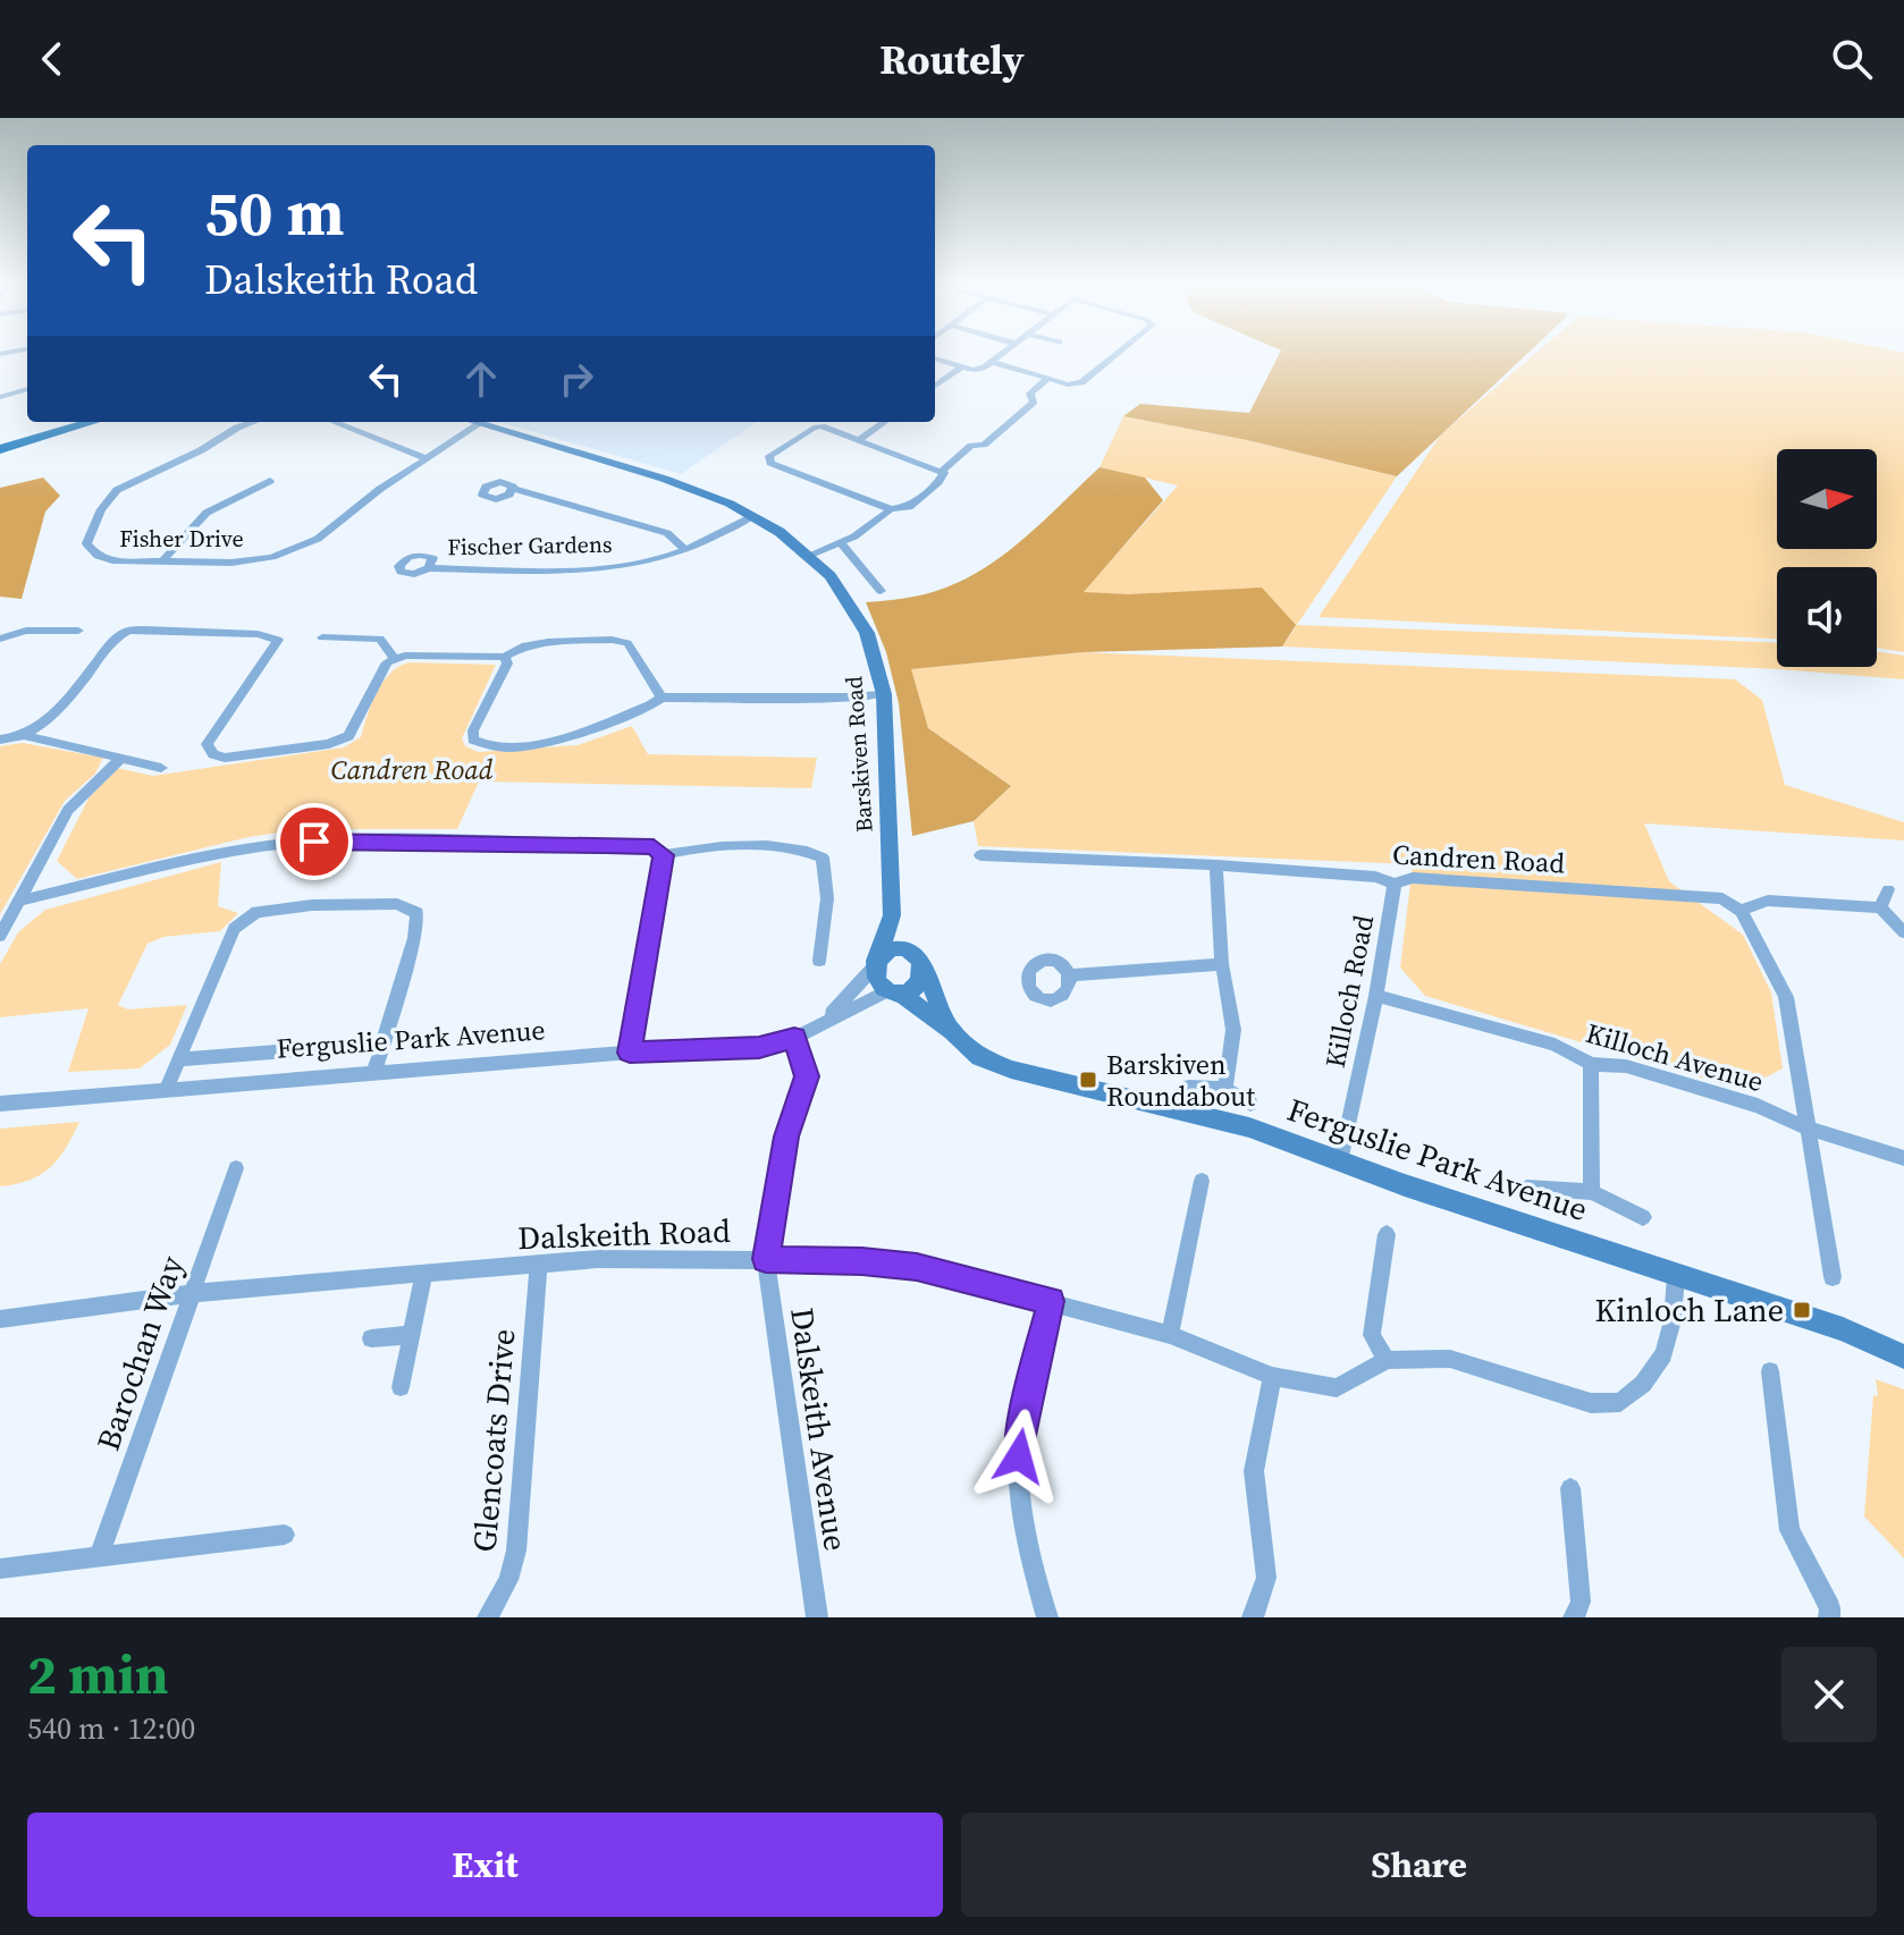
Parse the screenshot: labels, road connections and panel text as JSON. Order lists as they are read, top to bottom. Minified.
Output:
{"streets":{"street":["Fisher Drive","Fischer Gardens","Barskiven Road","Candren Road","Killoch Road","Ferguslie Park Avenue","Killoch Avenue","Dalskeith Road","Barochan Way","Dalskeith Avenue","Glencoats Drive"]},"crossings":[["Fisher Drive","Barskiven Road"],["Fischer Gardens","Barskiven Road"],["Barskiven Road","Ferguslie Park Avenue"],["Candren Road","Killoch Road"],["Killoch Road","Ferguslie Park Avenue"],["Killoch Road","Killoch Avenue"],["Ferguslie Park Avenue","Dalskeith Road"],["Ferguslie Park Avenue","Dalskeith Avenue"],["Dalskeith Road","Barochan Way"],["Dalskeith Road","Dalskeith Avenue"],["Dalskeith Road","Glencoats Drive"]],"parks":["Candren Road"],"places":{"transit":["Barskiven Roundabout","Kinloch Lane"]},"north":"right","page":{"header":"Routely","turn":["50 m","Dalskeith Road"],"heading":["2 min","540 m · 12:00"],"buttons":["Exit","Share"]}}
